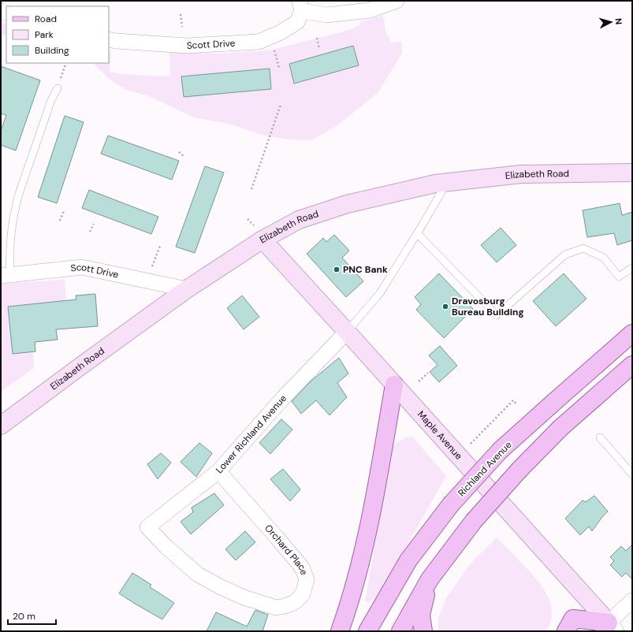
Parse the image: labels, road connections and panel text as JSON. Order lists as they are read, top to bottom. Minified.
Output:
{"streets":{"main road":["Elizabeth Road","Maple Avenue","Richland Avenue"],"street":["Scott Drive","Lower Richland Avenue","Orchard Place"]},"crossings":[["Scott Drive","Elizabeth Road"],["Elizabeth Road","Maple Avenue"],["Lower Richland Avenue","Maple Avenue"],["Lower Richland Avenue","Orchard Place"]],"places":["PNC Bank","Dravosburg Bureau Building"],"legend":["Road","Park","Building"],"scale_bar":"20 m","north":"right"}
